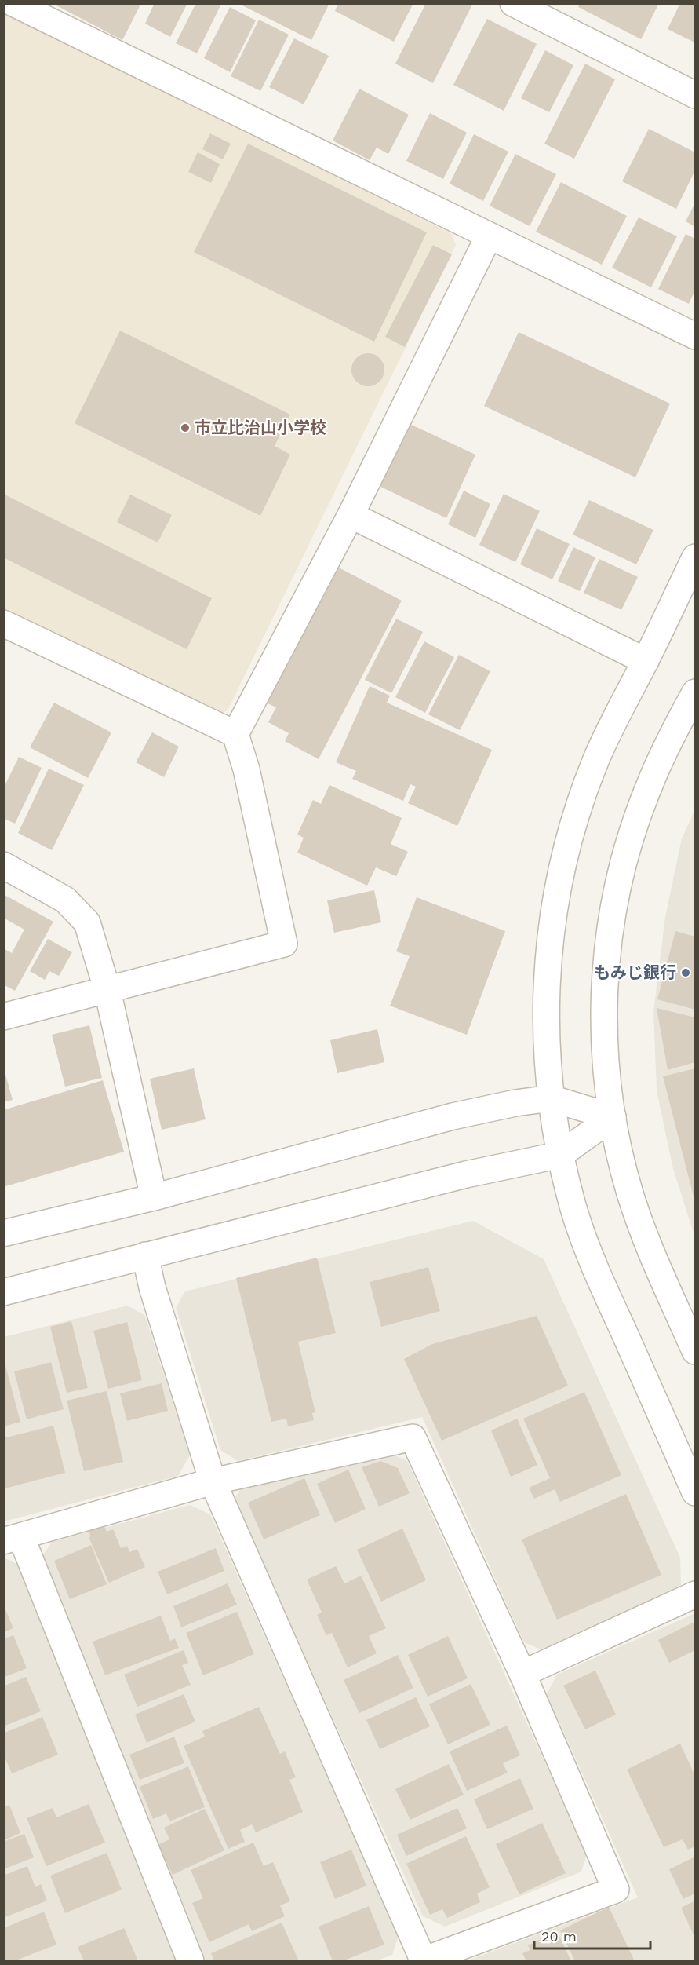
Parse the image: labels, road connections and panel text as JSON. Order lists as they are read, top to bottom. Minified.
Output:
{"places":["市立比治山小学校","もみじ銀行"],"scale_bar":"20 m"}
